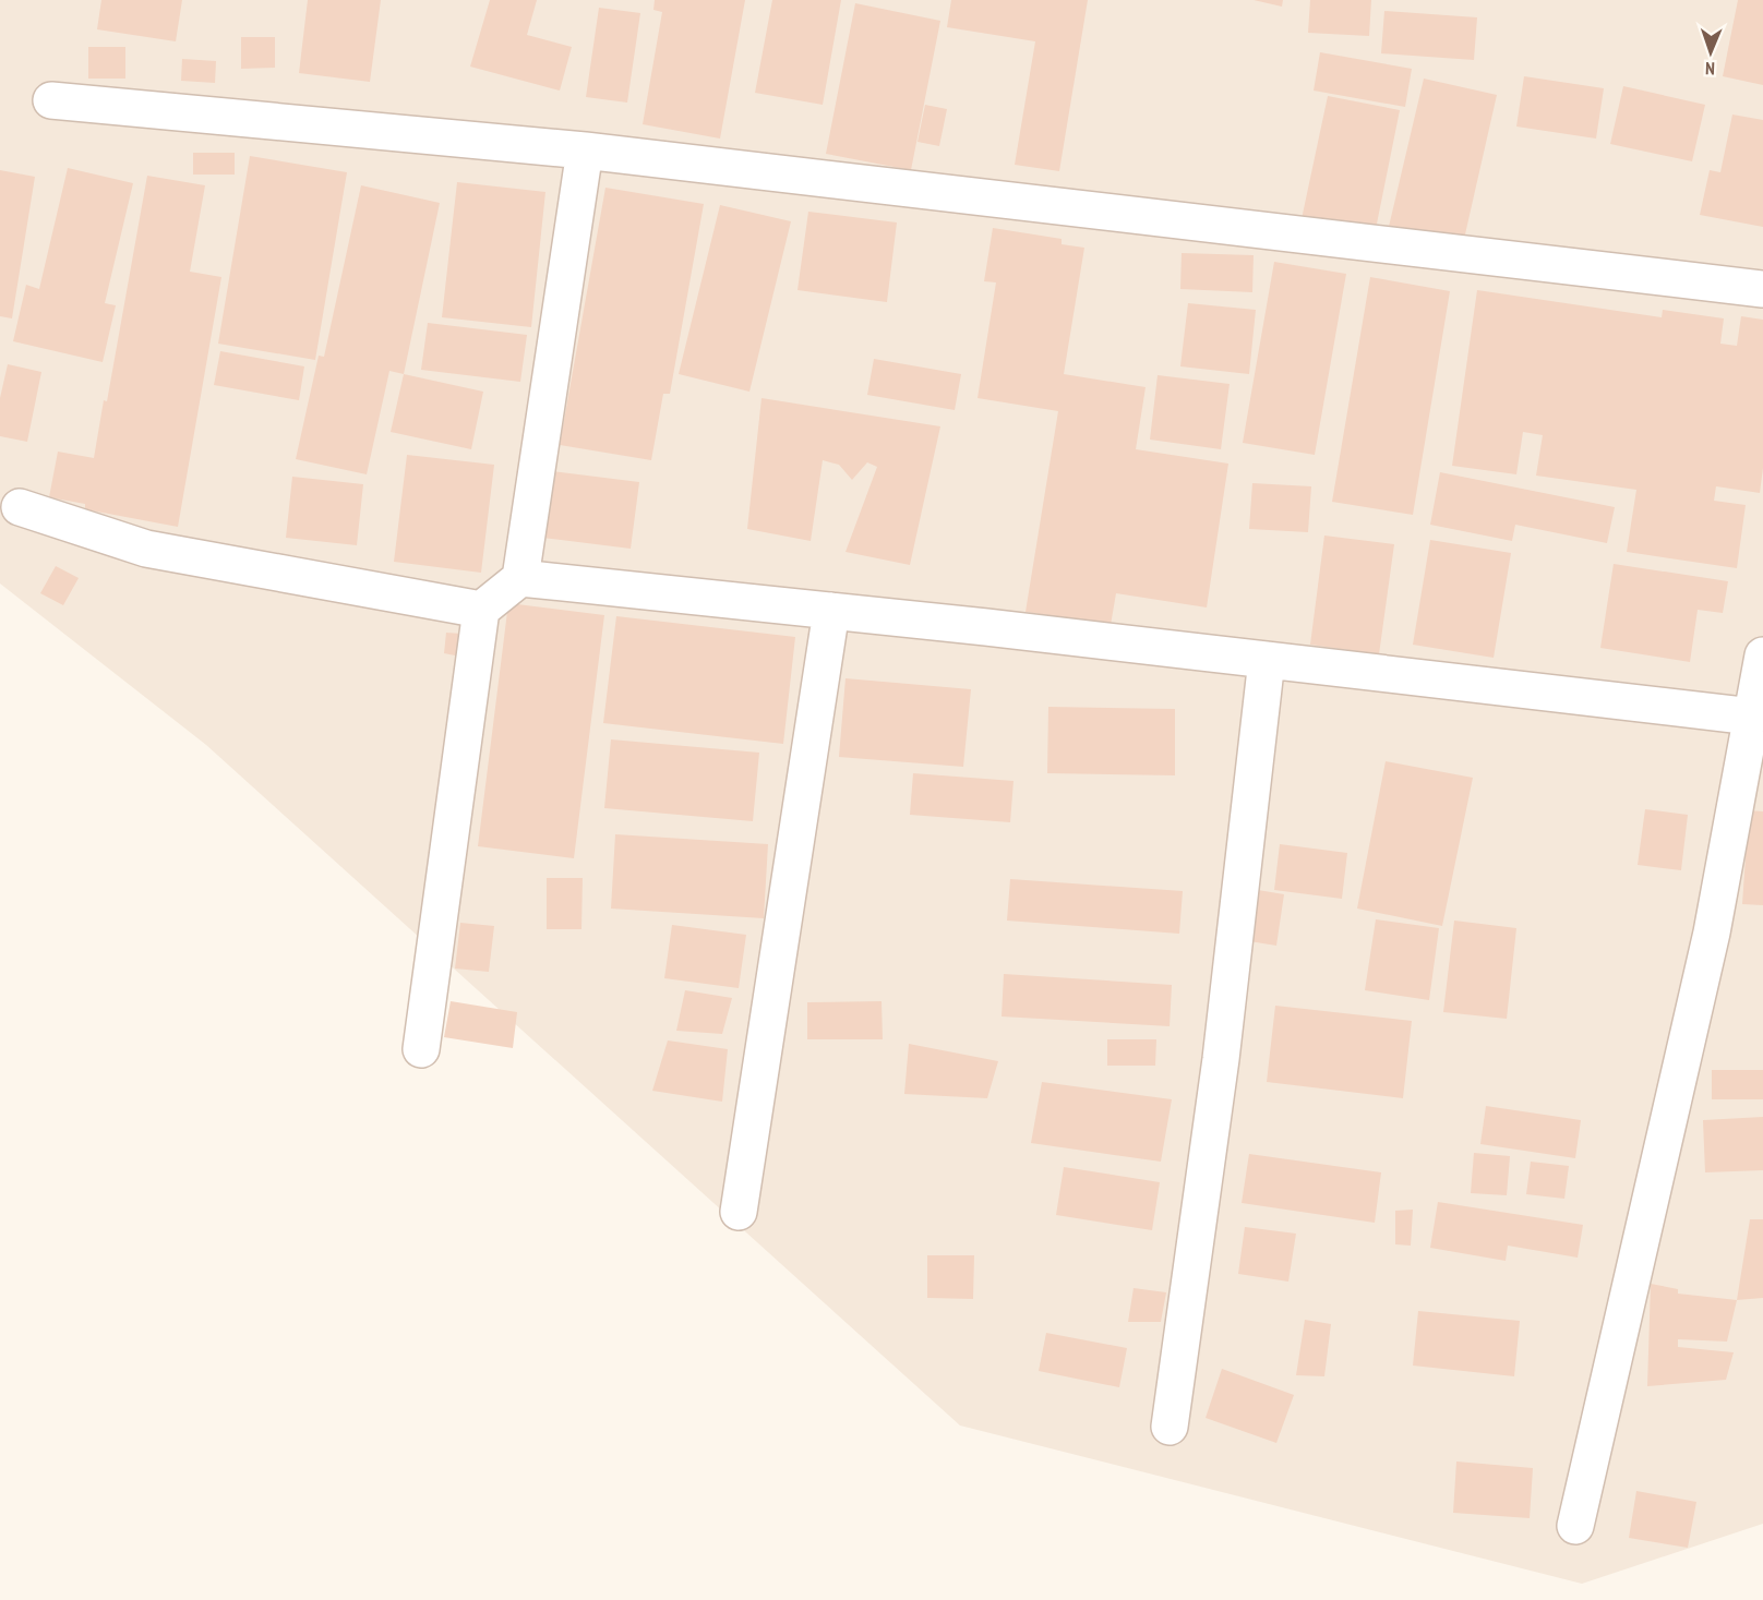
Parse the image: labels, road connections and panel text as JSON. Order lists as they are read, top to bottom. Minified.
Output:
{"north":"bottom"}
